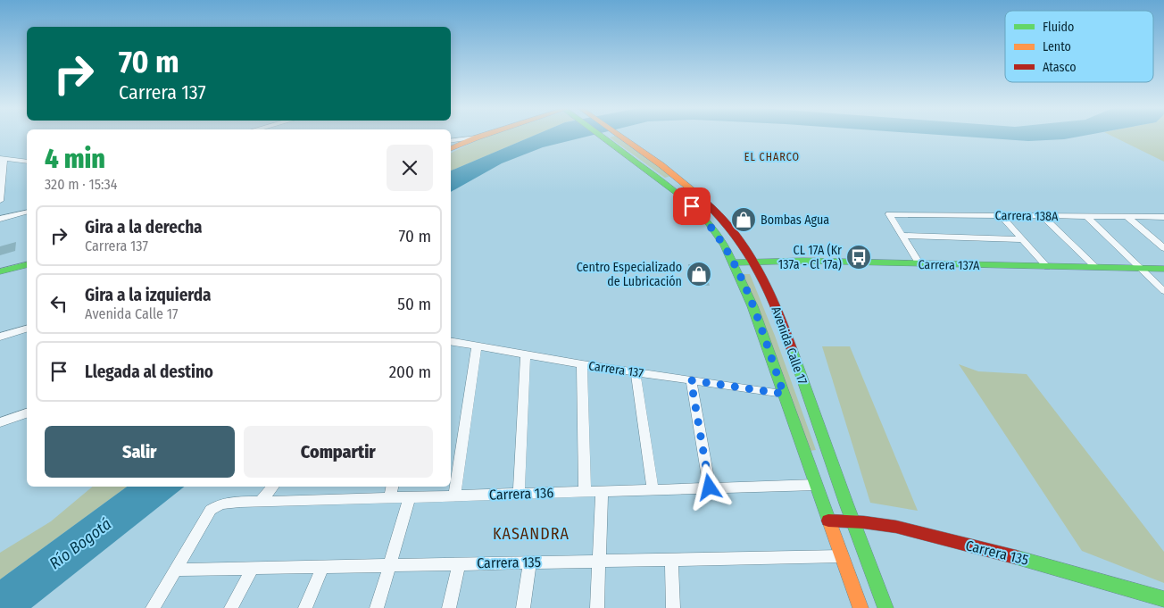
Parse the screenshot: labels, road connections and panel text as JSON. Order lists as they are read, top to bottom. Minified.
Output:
{"streets":{"main road":["Carrera 137A","Avenida Calle 17","Carrera 135"],"street":["Carrera 138A","Carrera 137","Carrera 136"]},"crossings":[["Carrera 137A","Avenida Calle 17"],["Avenida Calle 17","Carrera 137"],["Avenida Calle 17","Carrera 136"],["Avenida Calle 17","Carrera 135"],["Carrera 136","Carrera 135"]],"districts":["EL CHARCO","KASANDRA"],"water":["Río Bogotá"],"places":{"shop":["Bombas Agua","Centro Especializado de Lubricación"],"bus stop":["CL 17A (Kr 137a - Cl 17a)"]},"legend":["Fluido","Lento","Atasco"],"page":{"turn":["70 m","Carrera 137"],"heading":["4 min","320 m · 15:34"],"list":[{"name":"Gira a la derecha","note":"Carrera 137","value":"70 m"},{"name":"Gira a la izquierda","note":"Avenida Calle 17","value":"50 m"},{"name":"Llegada al destino","value":"200 m"}],"buttons":["Salir","Compartir"]}}
